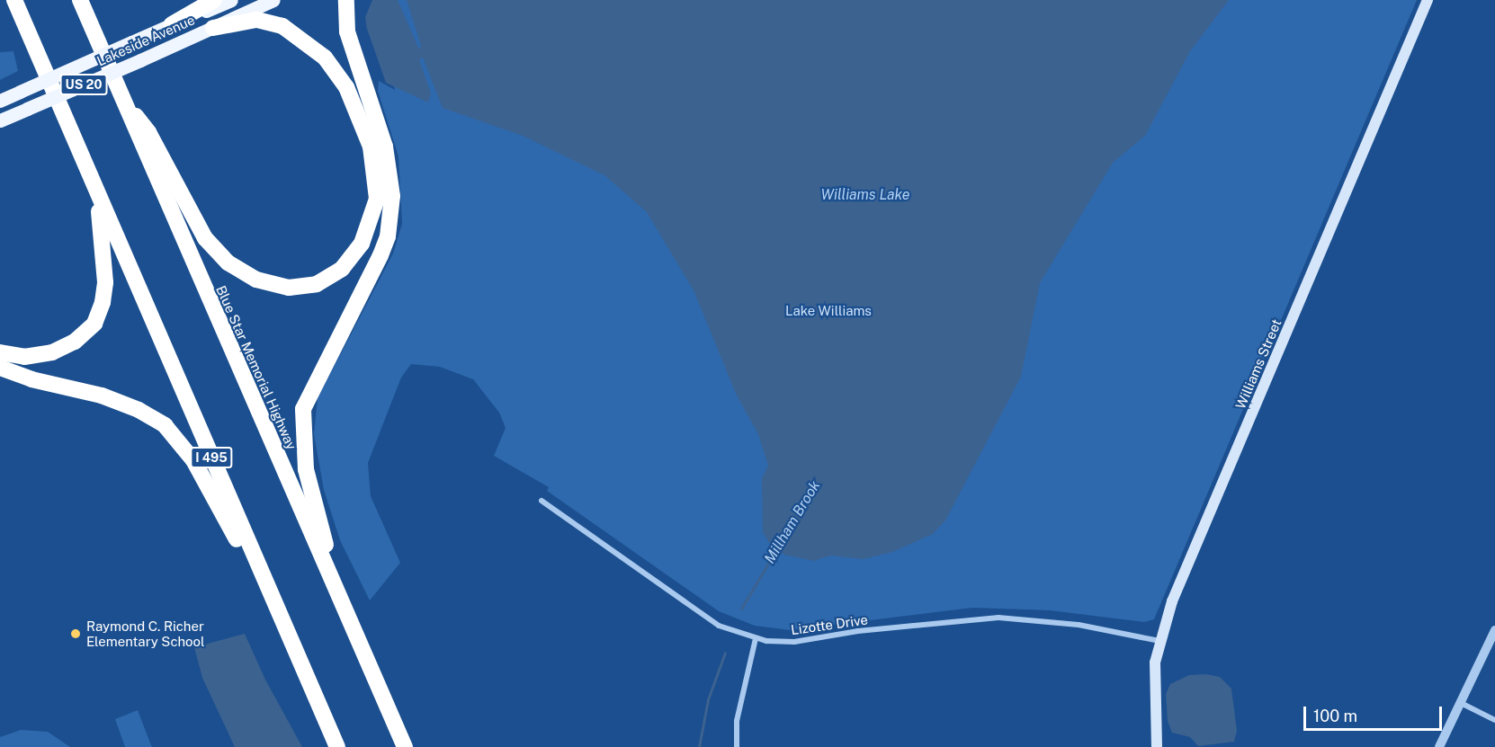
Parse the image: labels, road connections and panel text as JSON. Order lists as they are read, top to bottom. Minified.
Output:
{"streets":{"highway":["Blue Star Memorial Highway","I 495"],"main road":["Lakeside Avenue","US 20","Williams Street"],"street":["Lizotte Drive"]},"crossings":[["Williams Street","Lizotte Drive"]],"water":["Williams Lake","Millham Brook"],"parks":["Lake Williams"],"places":["Raymond C. Richer Elementary School"],"scale_bar":"100 m"}
